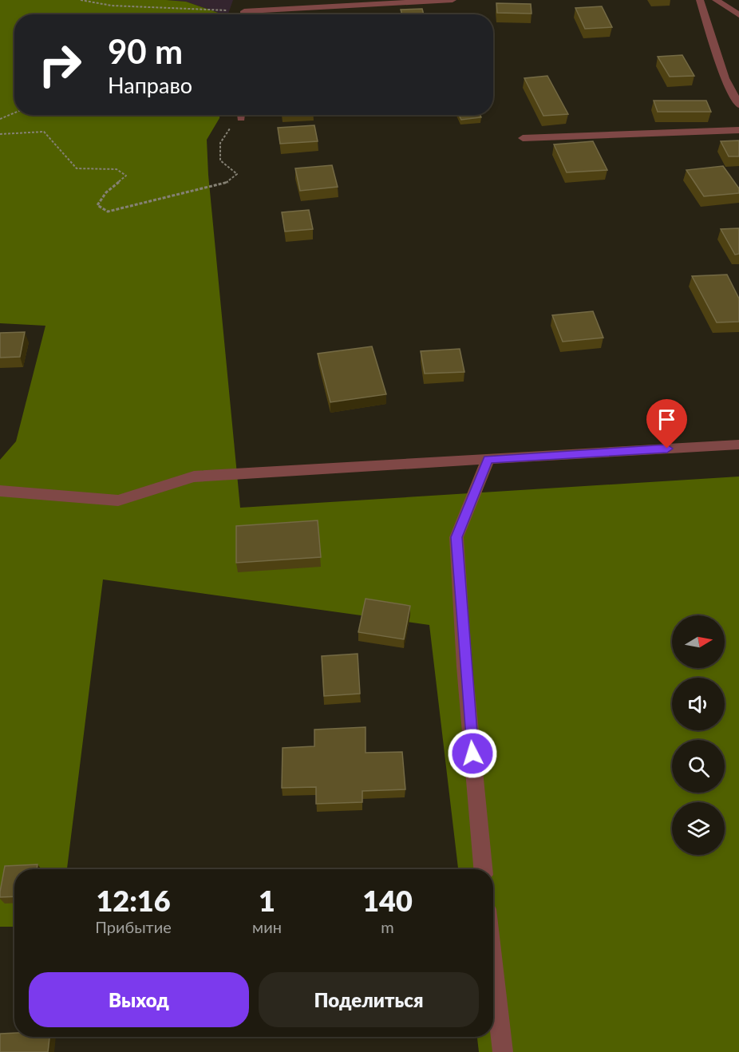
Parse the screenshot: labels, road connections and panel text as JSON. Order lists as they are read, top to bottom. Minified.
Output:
{"north":"right","page":{"turn":["90 m","Направо"],"eta":["12:16","Прибытие","1","мин","140","m"],"buttons":["Выход","Поделиться"]}}
